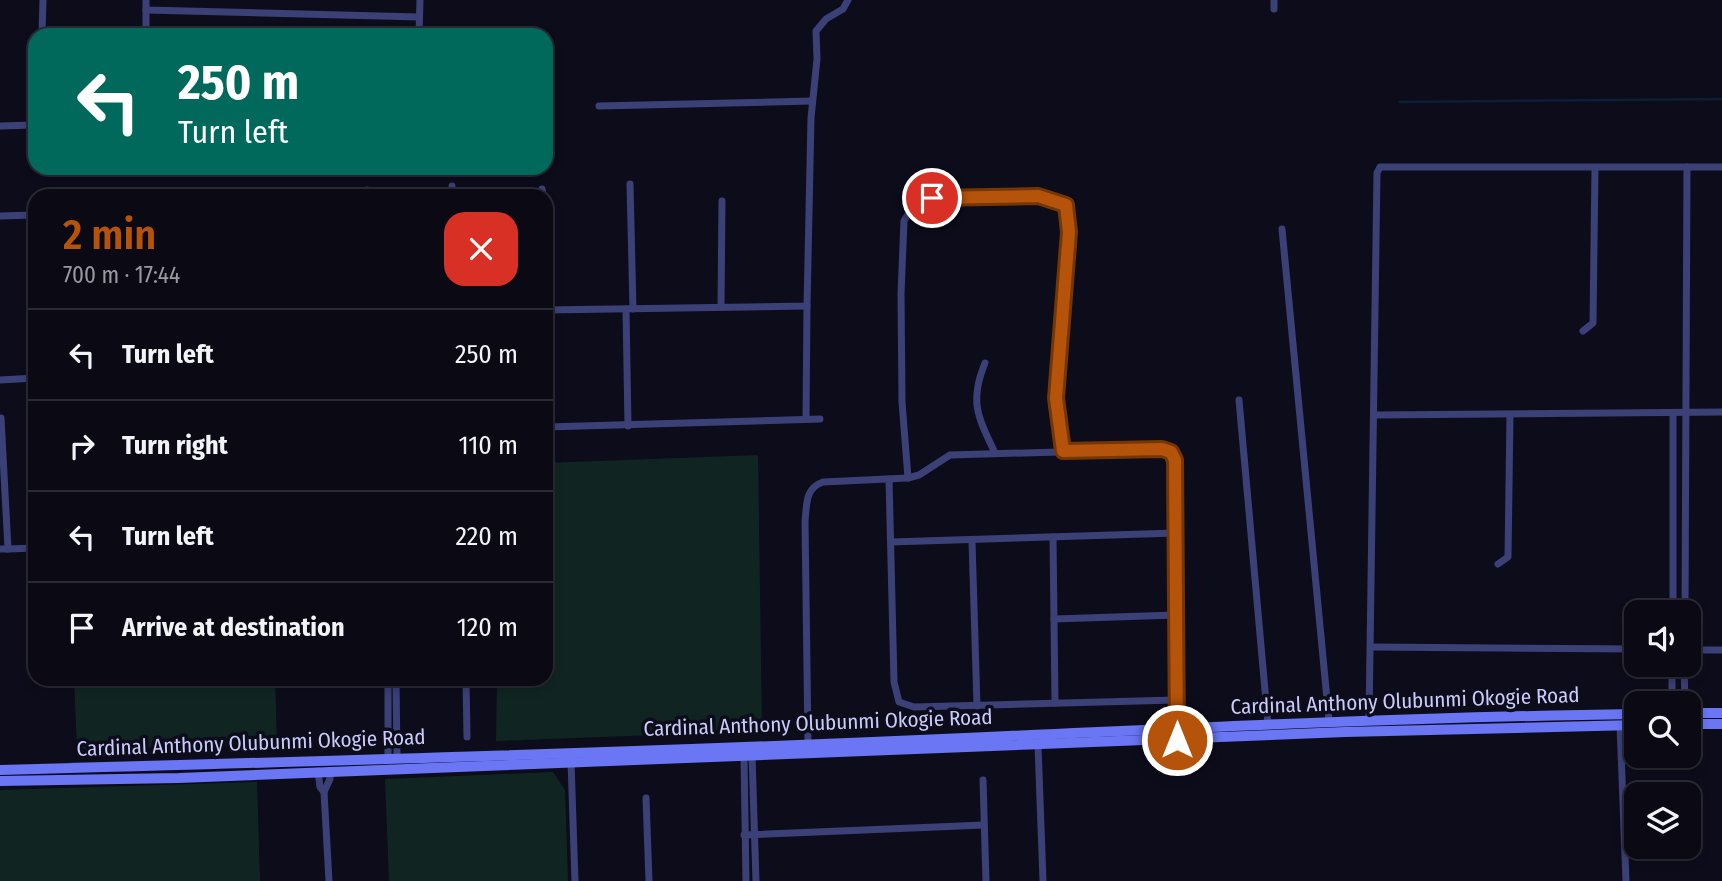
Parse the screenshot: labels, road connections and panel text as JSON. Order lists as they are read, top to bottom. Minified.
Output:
{"streets":{"street":["Cardinal Anthony Olubunmi Okogie Road"]},"page":{"turn":["250 m","Turn left"],"heading":["2 min","700 m · 17:44"],"list":[{"name":"Turn left","value":"250 m"},{"name":"Turn right","value":"110 m"},{"name":"Turn left","value":"220 m"},{"name":"Arrive at destination","value":"120 m"}]}}
